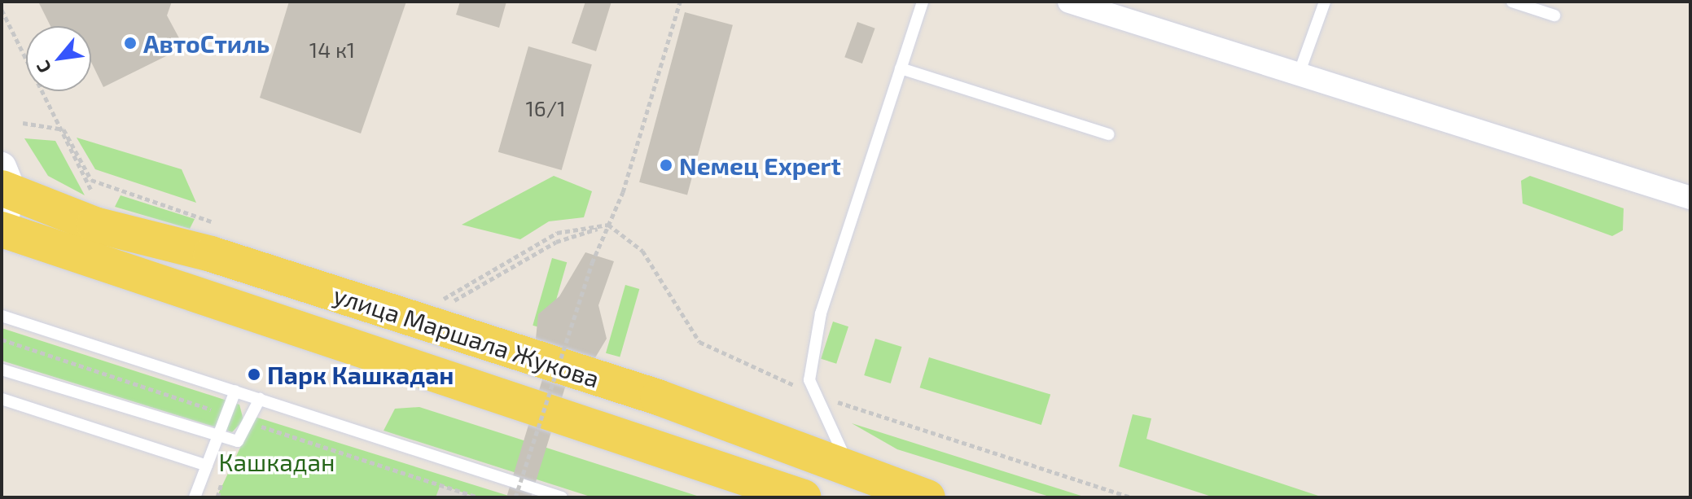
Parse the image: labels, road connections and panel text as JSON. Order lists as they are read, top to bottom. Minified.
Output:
{"streets":{"main road":["улица Маршала Жукова"]},"parks":["Кашкадан"],"places":["АвтоСтиль","Nемец Expert","Парк Кашкадан"],"house_numbers":["14 к1","16/1"],"north":"bottom left"}
